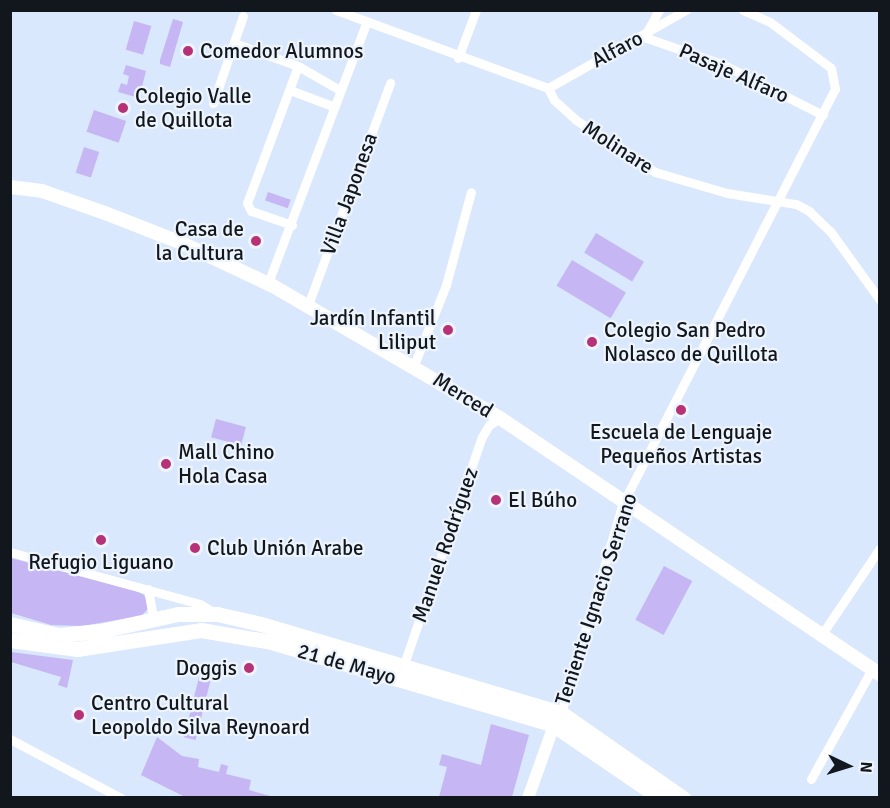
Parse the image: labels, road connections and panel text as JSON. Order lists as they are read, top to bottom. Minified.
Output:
{"streets":{"main road":["Merced","21 de Mayo"],"street":["Alfaro","Pasaje Alfaro","Molinare","Villa Japonesa","Manuel Rodríguez","Teniente Ignacio Serrano"]},"crossings":[["Alfaro","Pasaje Alfaro"],["Alfaro","Molinare"],["Pasaje Alfaro","Teniente Ignacio Serrano"],["Molinare","Teniente Ignacio Serrano"],["Villa Japonesa","Merced"],["Merced","Manuel Rodríguez"],["Merced","Teniente Ignacio Serrano"],["Manuel Rodríguez","21 de Mayo"],["Teniente Ignacio Serrano","21 de Mayo"]],"places":["Comedor Alumnos","Colegio Valle de Quillota","Casa de la Cultura","Jardín Infantil Liliput","Colegio San Pedro Nolasco de Quillota","Escuela de Lenguaje Pequeños Artistas","Mall Chino Hola Casa","El Búho","Refugio Liguano","Club Unión Arabe","Doggis","Centro Cultural Leopoldo Silva Reynoard"],"north":"right"}
